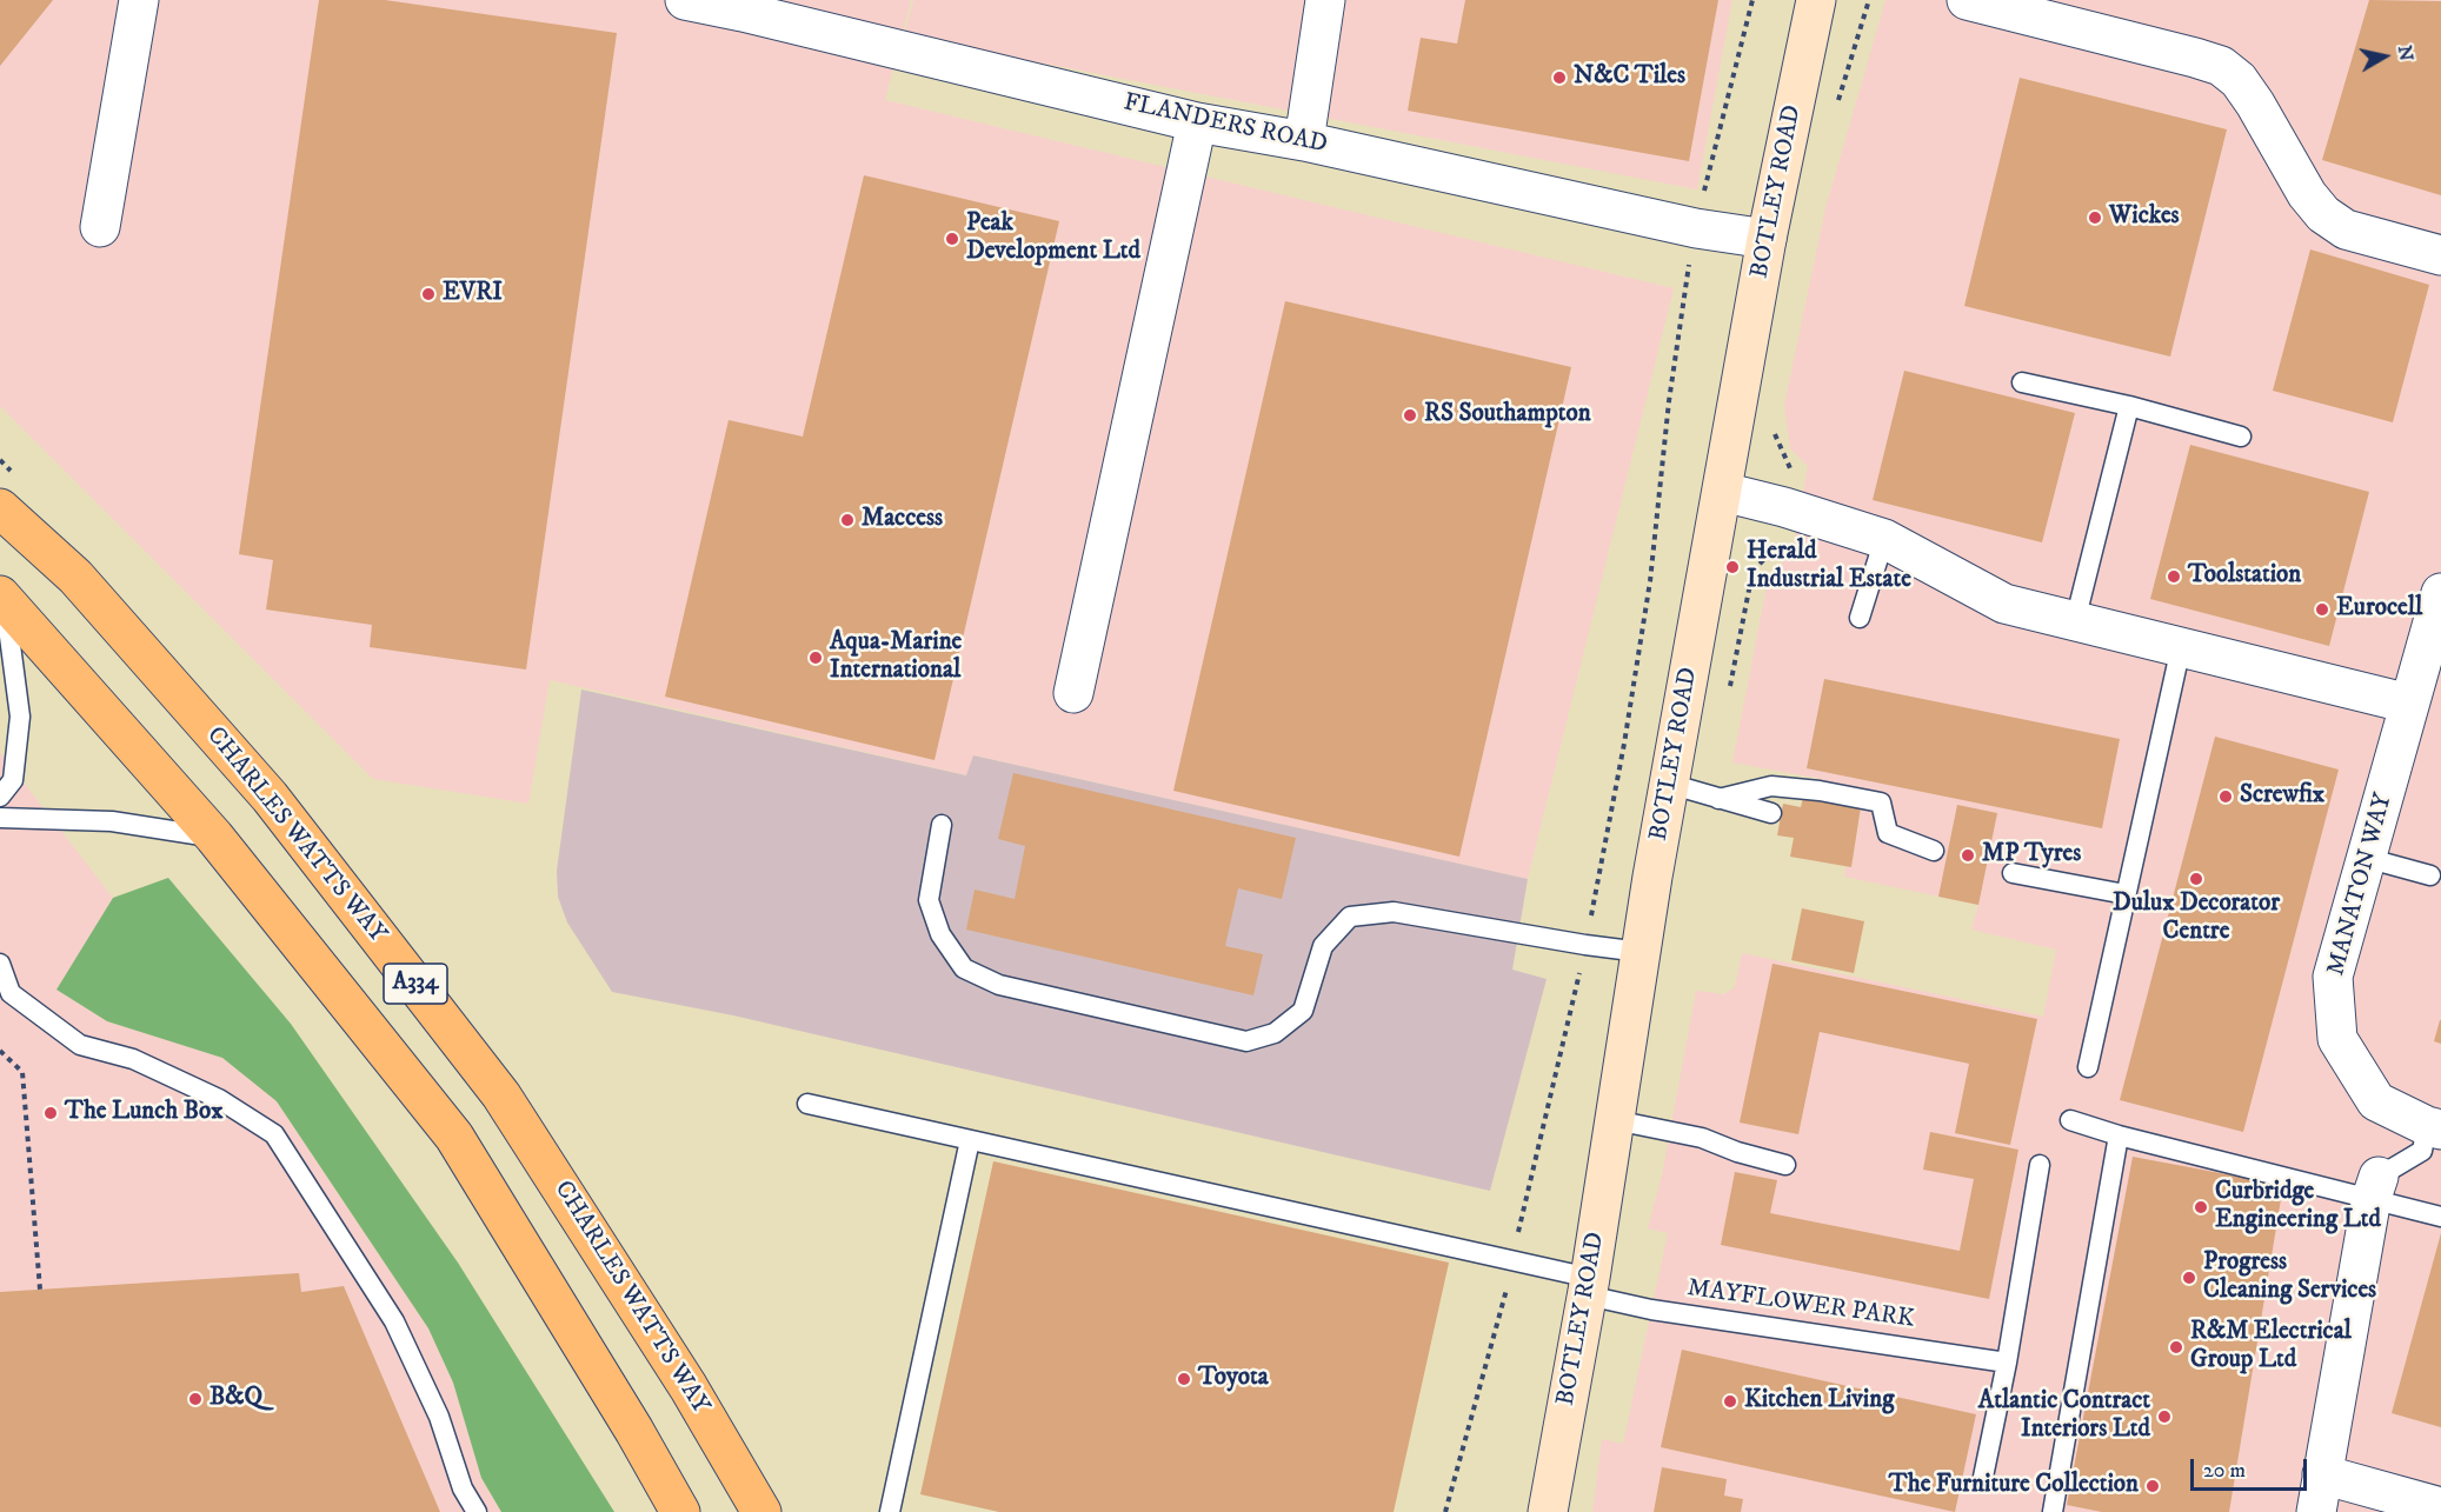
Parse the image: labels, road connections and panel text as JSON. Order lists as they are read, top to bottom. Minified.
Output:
{"streets":{"main road":["BOTLEY ROAD","CHARLES WATTS WAY","A334"],"street":["FLANDERS ROAD","MANATON WAY"],"lane":["MAYFLOWER PARK"]},"crossings":[["FLANDERS ROAD","BOTLEY ROAD"],["BOTLEY ROAD","MAYFLOWER PARK"]],"places":["N&C Tiles","Wickes","Peak Development Ltd","EVRI","RS Southampton","Maccess","Herald Industrial Estate","Toolstation","Eurocell","Aqua-Marine International","Screwfix","MP Tyres","Dulux Decorator Centre","The Lunch Box","Curbridge Engineering Ltd","Progress Cleaning Services","R&M Electrical Group Ltd","Toyota","B&Q","Kitchen Living","Atlantic Contract Interiors Ltd","The Furniture Collection"],"scale_bar":"20 m","north":"right"}
